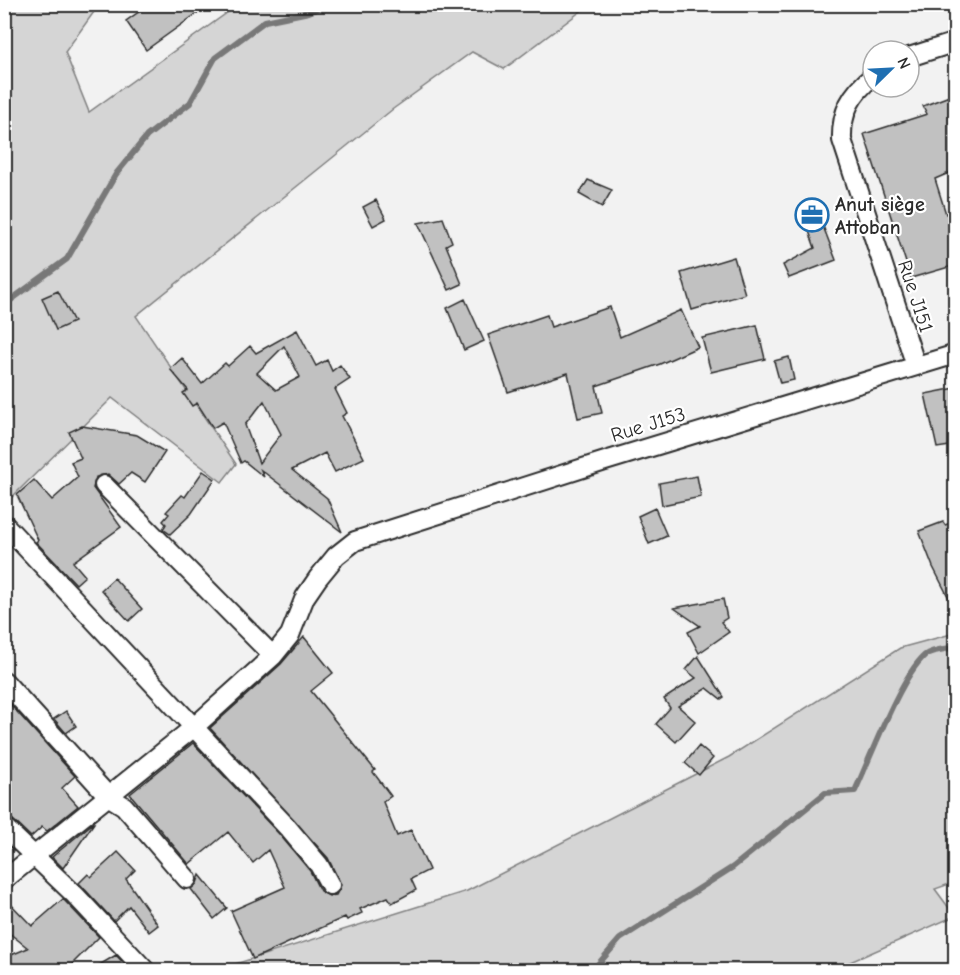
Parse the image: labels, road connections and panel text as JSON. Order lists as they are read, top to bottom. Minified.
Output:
{"streets":{"street":["Rue J151","Rue J153"]},"crossings":[["Rue J151","Rue J153"]],"places":{"office":["Anut siège Attoban"]},"north":"top right"}
